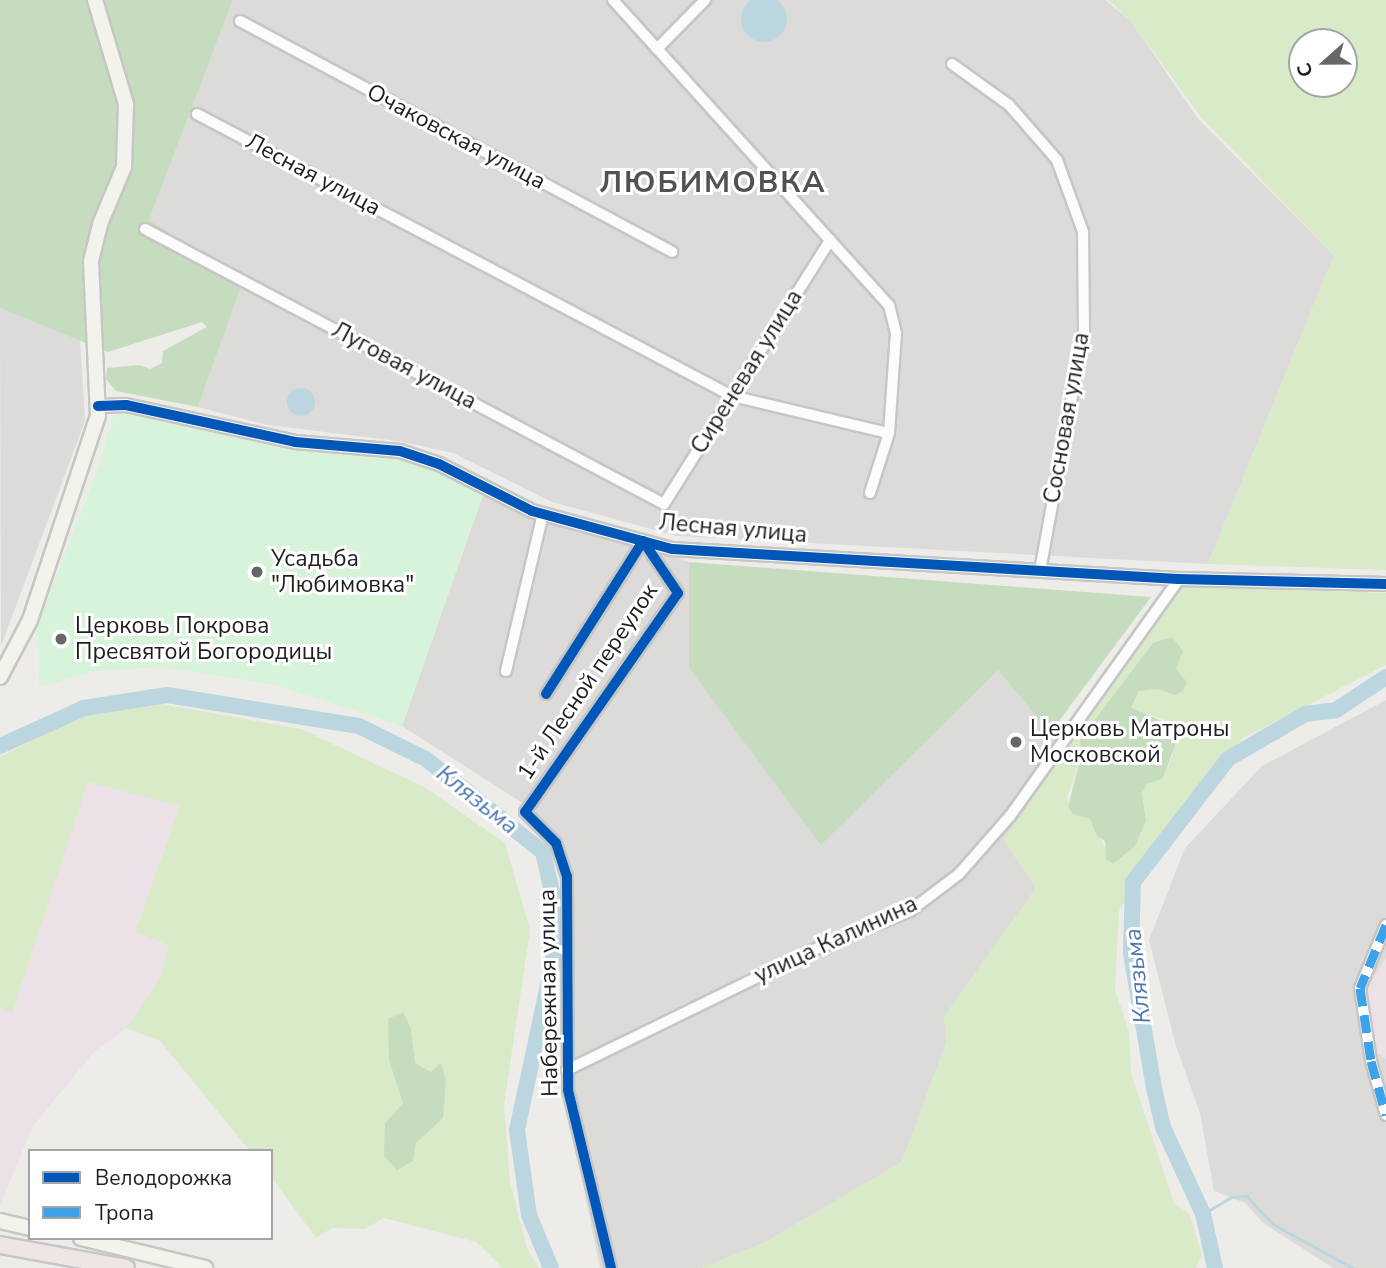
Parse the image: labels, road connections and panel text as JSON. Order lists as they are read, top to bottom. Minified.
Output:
{"streets":{"street":["Очаковская улица","Лесная улица","Луговая улица","Сиреневая улица","Сосновая улица","1-й Лесной переулок","улица Калинина","Набережная улица"]},"crossings":[["Лесная улица","Сиреневая улица"],["Лесная улица","Сосновая улица"],["Лесная улица","1-й Лесной переулок"],["Лесная улица","улица Калинина"],["Луговая улица","Сиреневая улица"],["1-й Лесной переулок","Набережная улица"],["улица Калинина","Набережная улица"]],"districts":["ЛЮБИМОВКА"],"water":["Клязьма"],"places":["Усадьба \"Любимовка\"","Церковь Покрова Пресвятой Богородицы","Церковь Матроны Московской"],"legend":["Велодорожка","Тропа"],"north":"left"}
